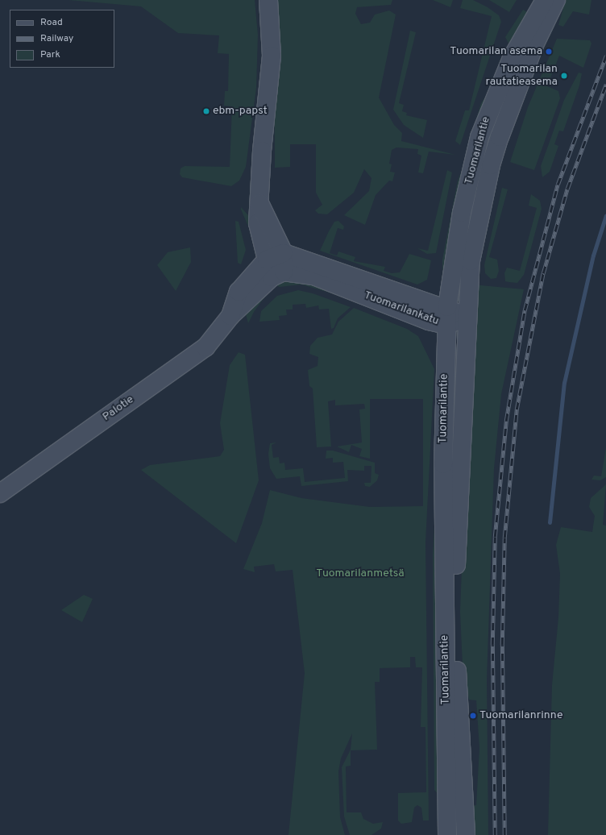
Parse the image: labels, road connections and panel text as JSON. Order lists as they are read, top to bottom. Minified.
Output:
{"streets":{"main road":["Tuomarilantie","Tuomarilankatu","Palotie"]},"crossings":[["Tuomarilantie","Tuomarilankatu"],["Tuomarilankatu","Palotie"]],"parks":["Tuomarilanmetsä"],"places":["Tuomarilan asema","Tuomarilan rautatieasema","ebm-papst","Tuomarilanrinne"],"legend":["Road","Railway","Park"]}
